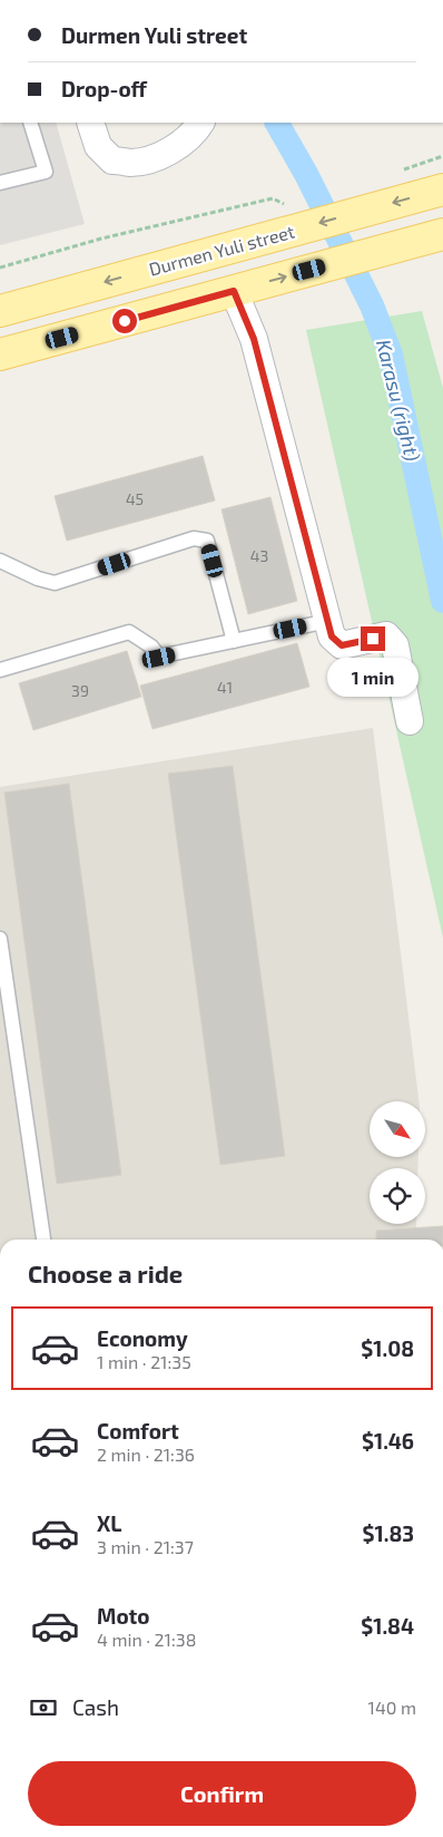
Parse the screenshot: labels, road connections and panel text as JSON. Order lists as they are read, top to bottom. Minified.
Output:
{"streets":{"main road":["Durmen Yuli street"]},"water":["Karasu (right)"],"house_numbers":["45","43","41","39"],"north":"bottom right","page":{"banner":["Durmen Yuli street","Drop-off"],"bubble":"1 min","heading":"Choose a ride","list":[{"name":"Economy","note":"1 min · 21:35","value":"$1.08"},{"name":"Comfort","note":"2 min · 21:36","value":"$1.46"},{"name":"XL","note":"3 min · 21:37","value":"$1.83"},{"name":"Moto","note":"4 min · 21:38","value":"$1.84"}],"pay":["Cash","140 m"],"buttons":"Confirm"}}
